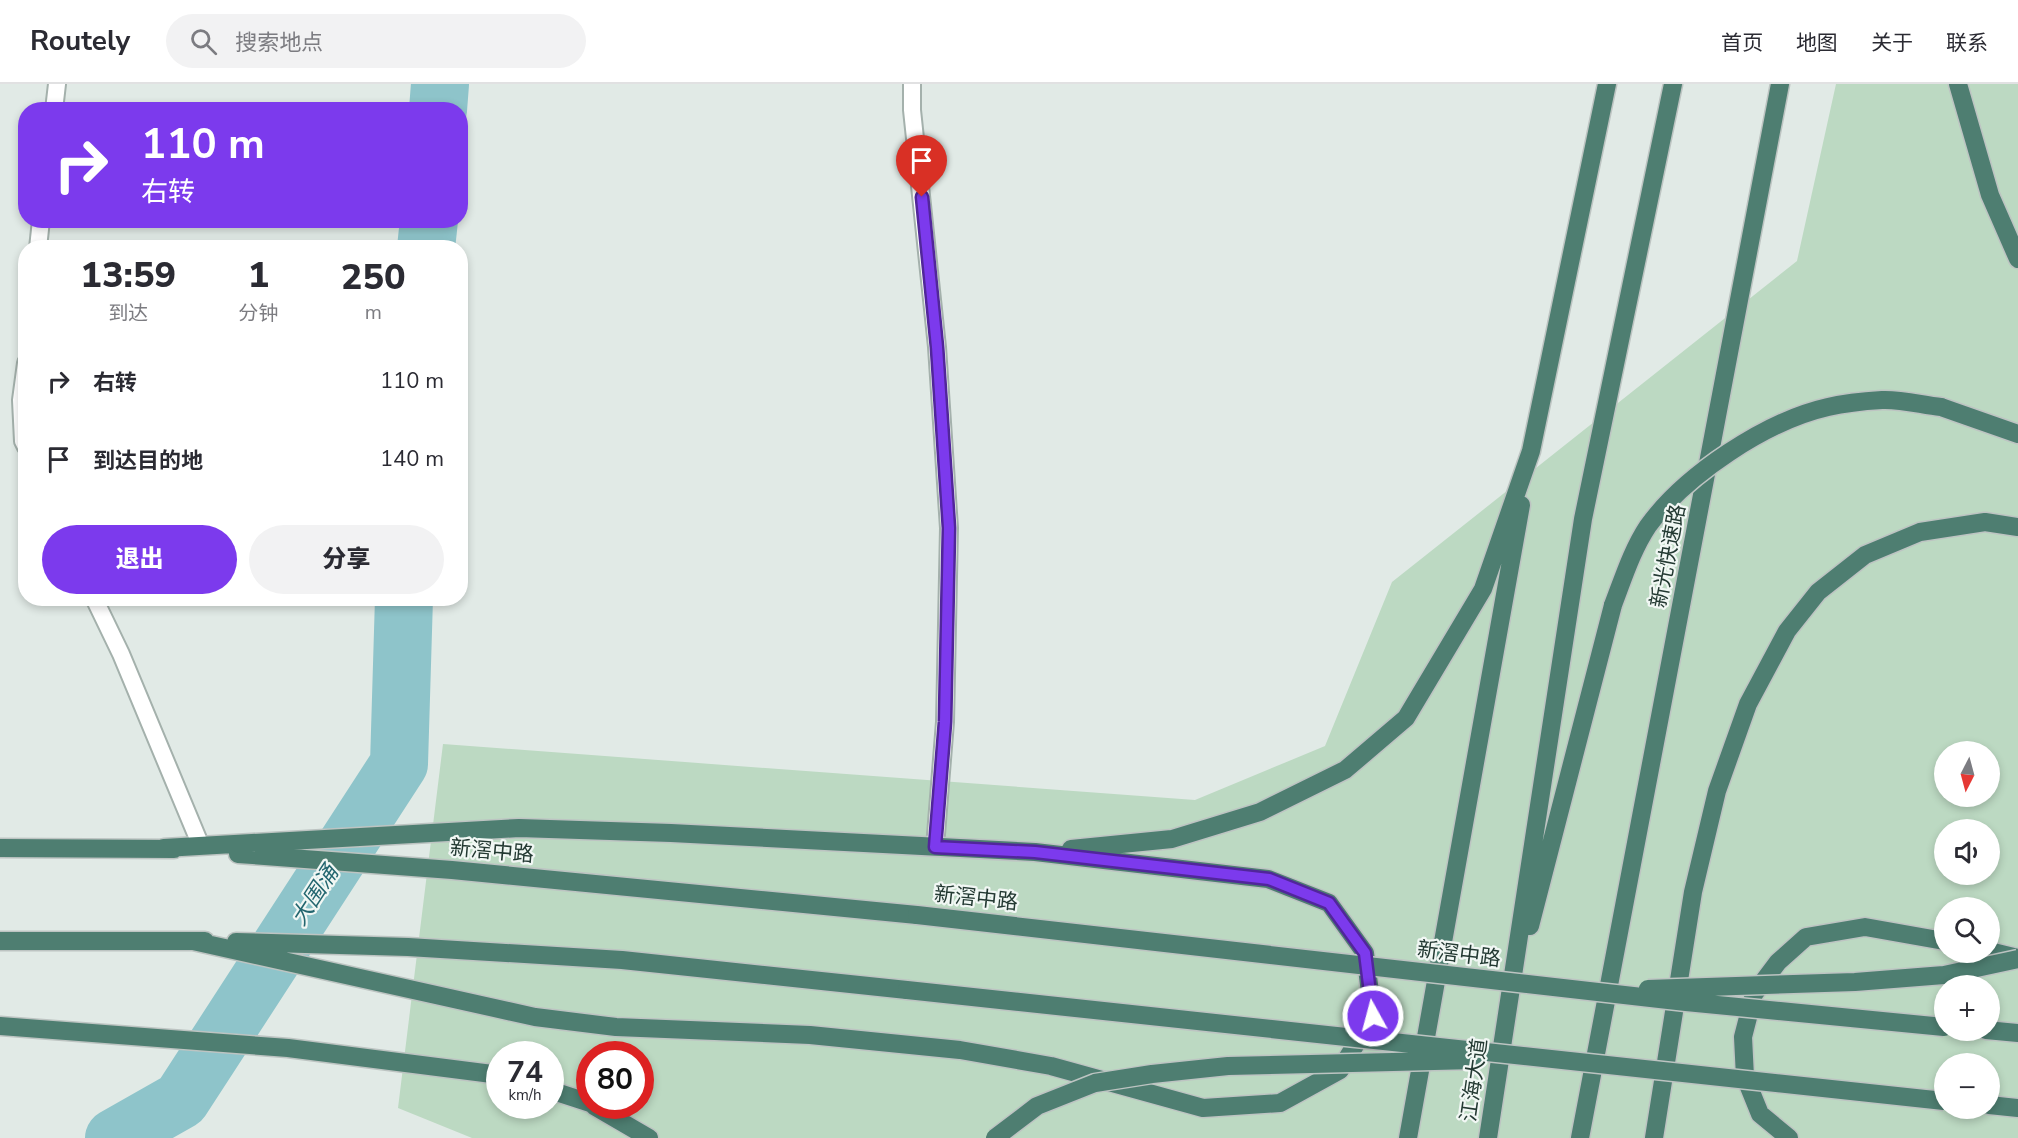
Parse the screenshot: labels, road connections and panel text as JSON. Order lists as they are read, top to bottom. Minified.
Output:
{"streets":{"highway":["新光快速路","新滘中路","江海大道"]},"water":["大围涌"],"north":"bottom","page":{"header":"Routely","search":"搜索地点","nav":["首页","地图","关于","联系"],"turn":["110 m","右转"],"eta":["13:59","到达","1","分钟","250","m"],"list":[{"name":"右转","value":"110 m"},{"name":"到达目的地","value":"140 m"}],"buttons":["退出","分享"],"map_buttons":["+","−"],"speed":"74 km/h","limit":"80"}}
